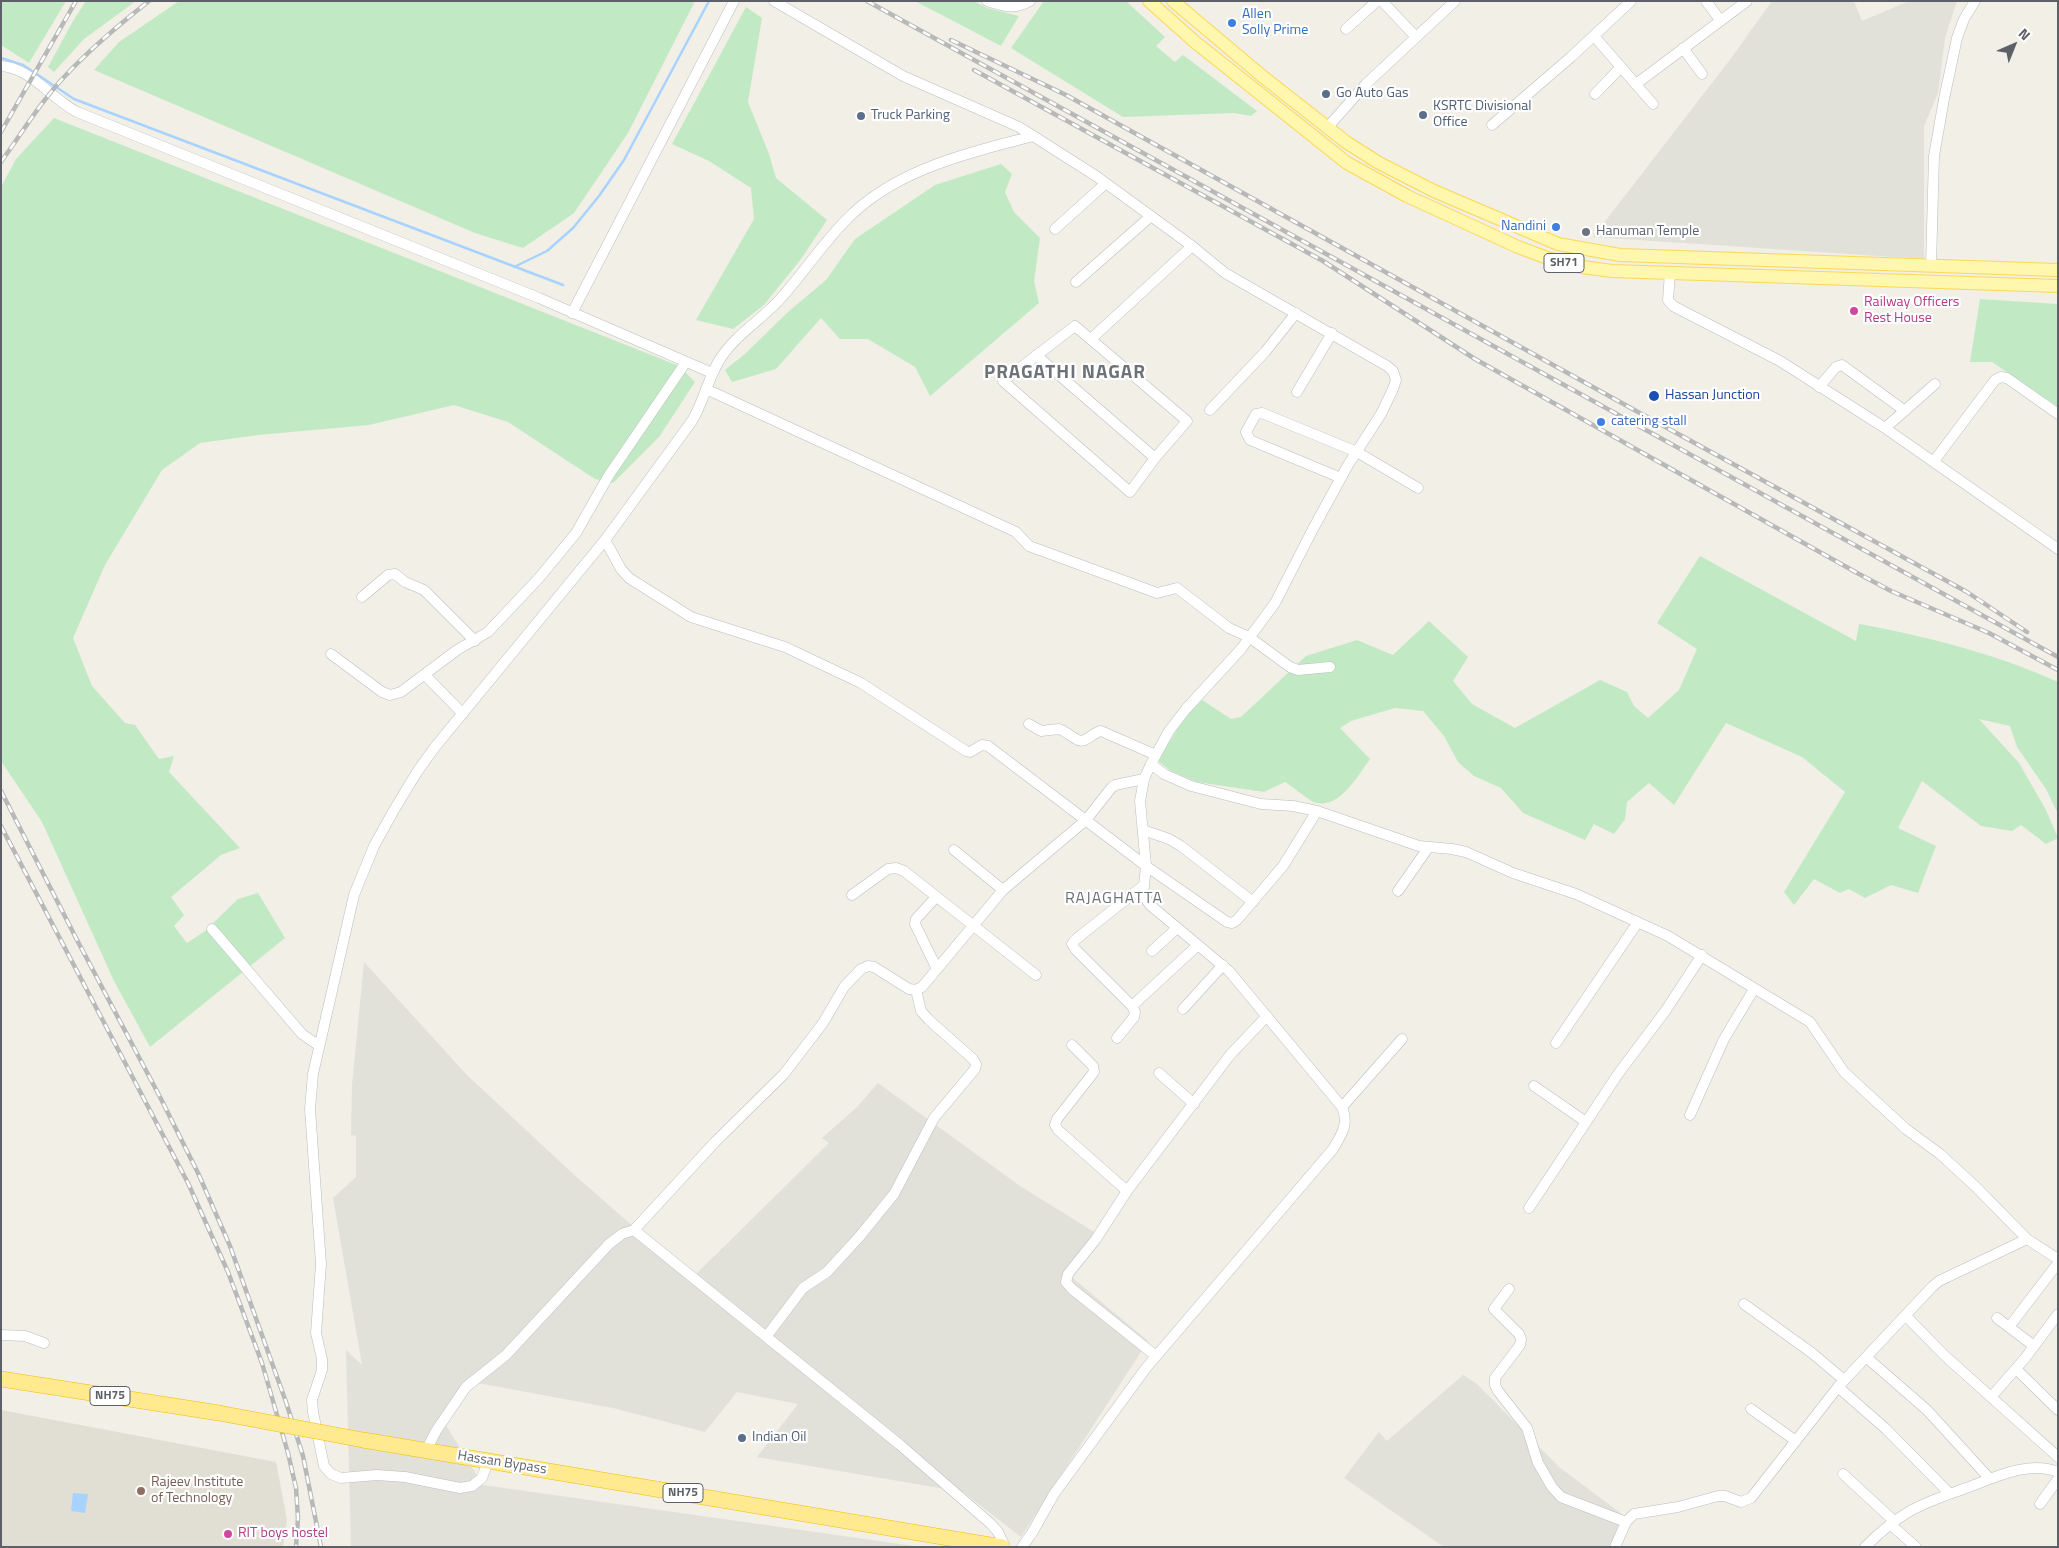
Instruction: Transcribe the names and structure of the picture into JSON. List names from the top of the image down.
{
  "streets": {
    "highway": ["NH75", "Hassan Bypass"],
    "main road": ["SH71"]
  },
  "districts": ["PRAGATHI NAGAR", "RAJAGHATTA"],
  "places": [
    "Allen Solly Prime",
    "Go Auto Gas",
    "KSRTC Divisional Office",
    "Truck Parking",
    "Nandini",
    "Hanuman Temple",
    "Railway Officers Rest House",
    "Hassan Junction",
    "catering stall",
    "Indian Oil",
    "Rajeev Institute of Technology",
    "RIT boys hostel"
  ],
  "north": "top right"
}
